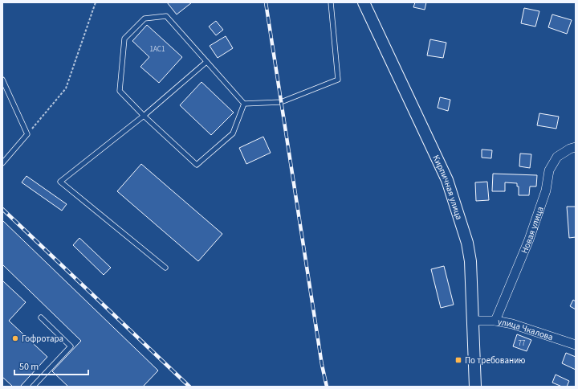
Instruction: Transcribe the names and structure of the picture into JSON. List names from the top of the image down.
{
  "streets": {
    "street": ["Кирпичная улица", "Новая улица", "улица Чкалова"]
  },
  "crossings": [
    ["Кирпичная улица", "улица Чкалова"],
    ["Новая улица", "улица Чкалова"]
  ],
  "places": {
    "other": ["Гофротара"],
    "transit": ["По требованию"]
  },
  "house_numbers": ["1АС1", "77"],
  "scale_bar": "50 m"
}
